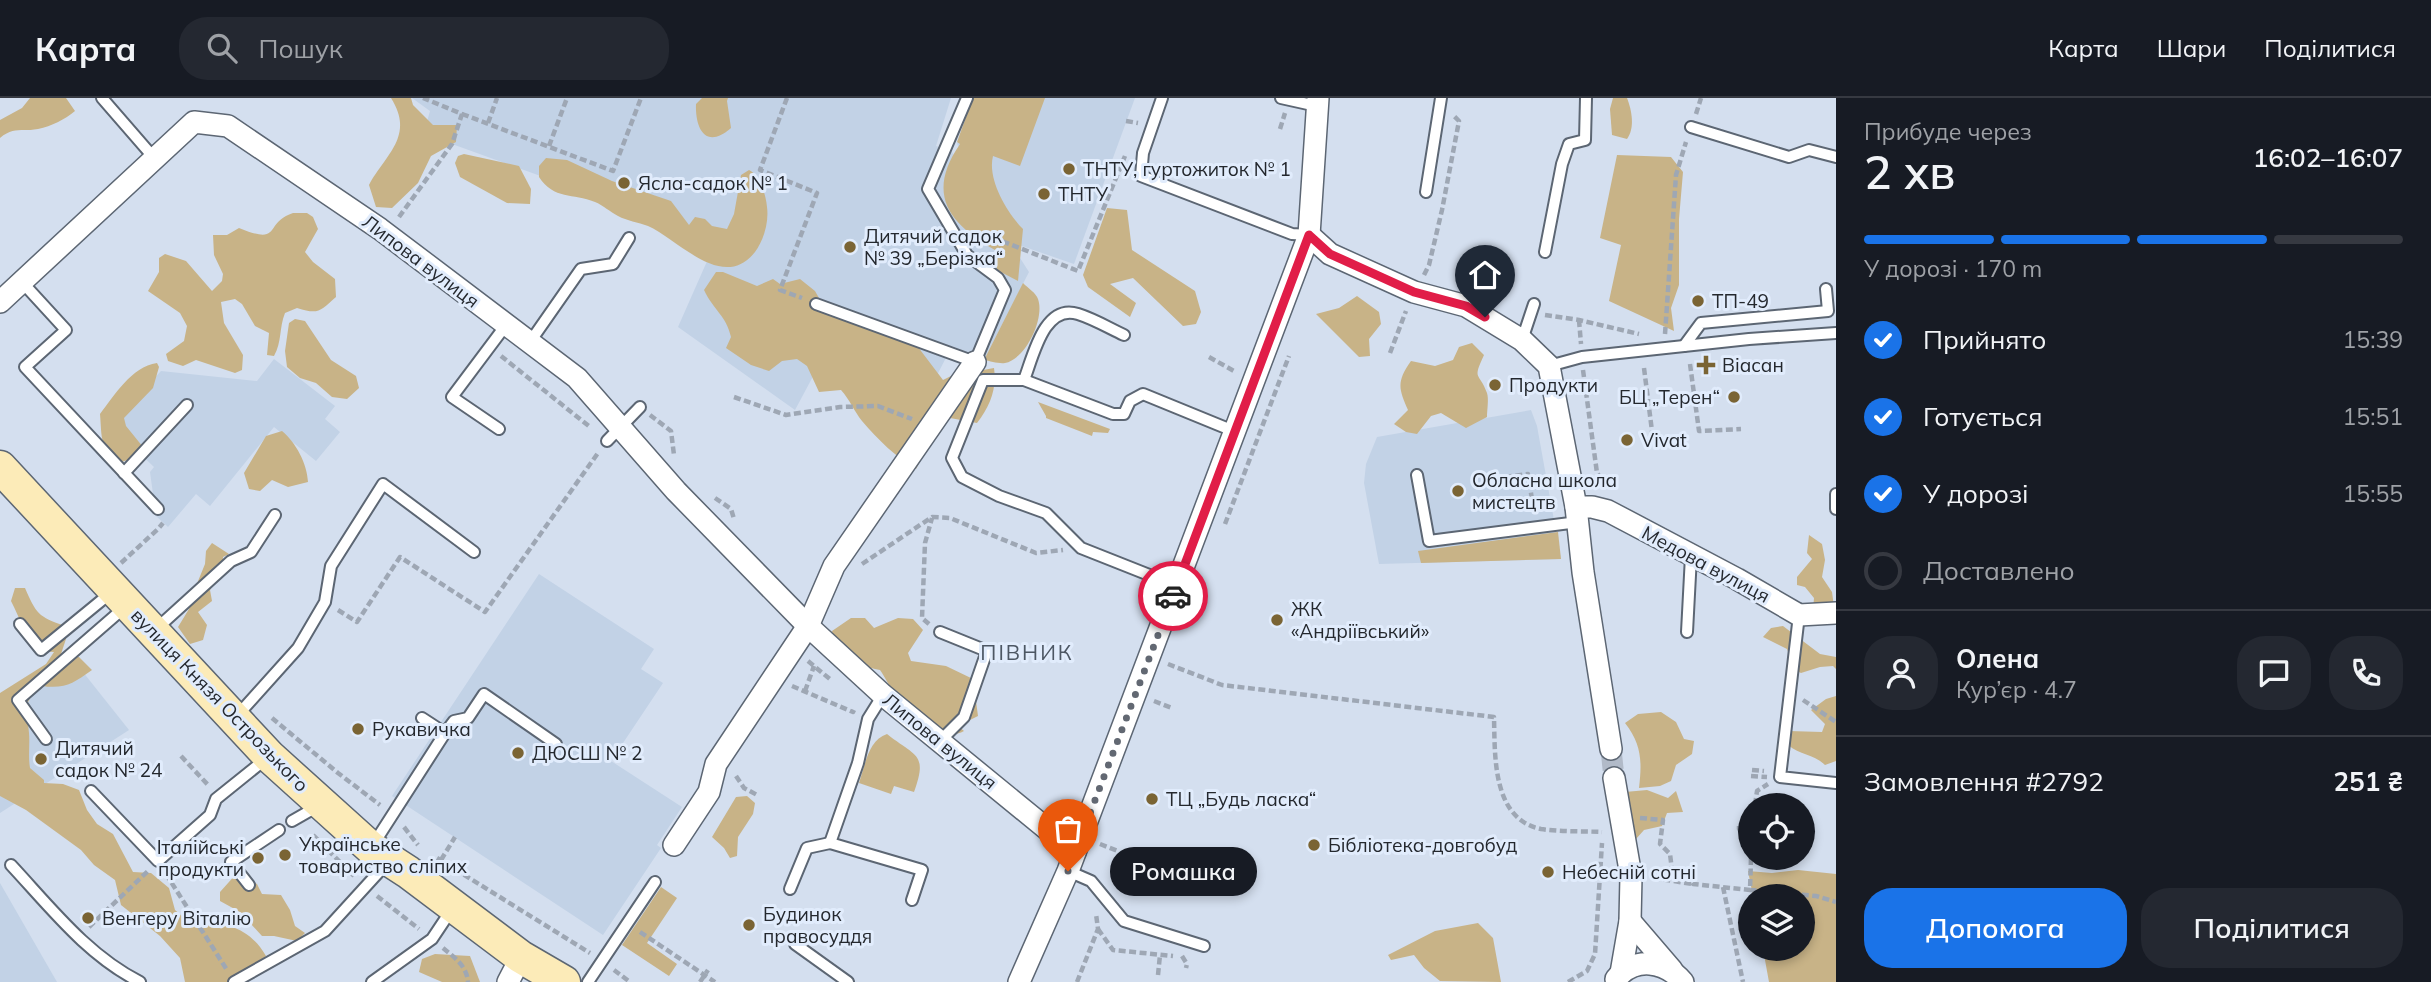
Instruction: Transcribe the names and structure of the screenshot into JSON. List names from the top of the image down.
{
  "streets": {
    "main road": ["вулиця Князя Острозького"],
    "street": ["Липова вулиця", "Медова вулиця"]
  },
  "districts": ["ПІВНИК"],
  "places": {
    "other": [
      "ТНТУ, гуртожиток № 1",
      "Ясла-садок № 1",
      "ТНТУ",
      "Дитячий садок № 39 „Берізка“",
      "ТП-49",
      "Продукти",
      "БЦ „Терен“",
      "Vivat",
      "Обласна школа мистецтв",
      "ЖК «Андріївський»",
      "Рукавичка",
      "ДЮСШ № 2",
      "Дитячий садок № 24",
      "ТЦ „Будь ласка“",
      "Бібліотека-довгобуд",
      "Українське товариство сліпих",
      "Італійські продукти",
      "Ромашка",
      "Небесній сотні",
      "Венгеру Віталію",
      "Будинок правосуддя"
    ],
    "health": ["Віасан"]
  },
  "page": {
    "header": "Карта",
    "search": "Пошук",
    "nav": ["Карта", "Шари", "Поділитися"],
    "heading": ["2 хв", "Прибуде через", "16:02–16:07"],
    "panel": [
      "Олена",
      "Кур’єр · 4.7",
      "Замовлення #2792",
      "251 ₴"
    ],
    "bar": "У дорозі · 170 m",
    "list": [
      ["Прийнято", "15:39"],
      ["Готується", "15:51"],
      ["У дорозі", "15:55"],
      "Доставлено"
    ],
    "bubble": "Ромашка",
    "buttons": ["Допомога", "Поділитися"]
  }
}
